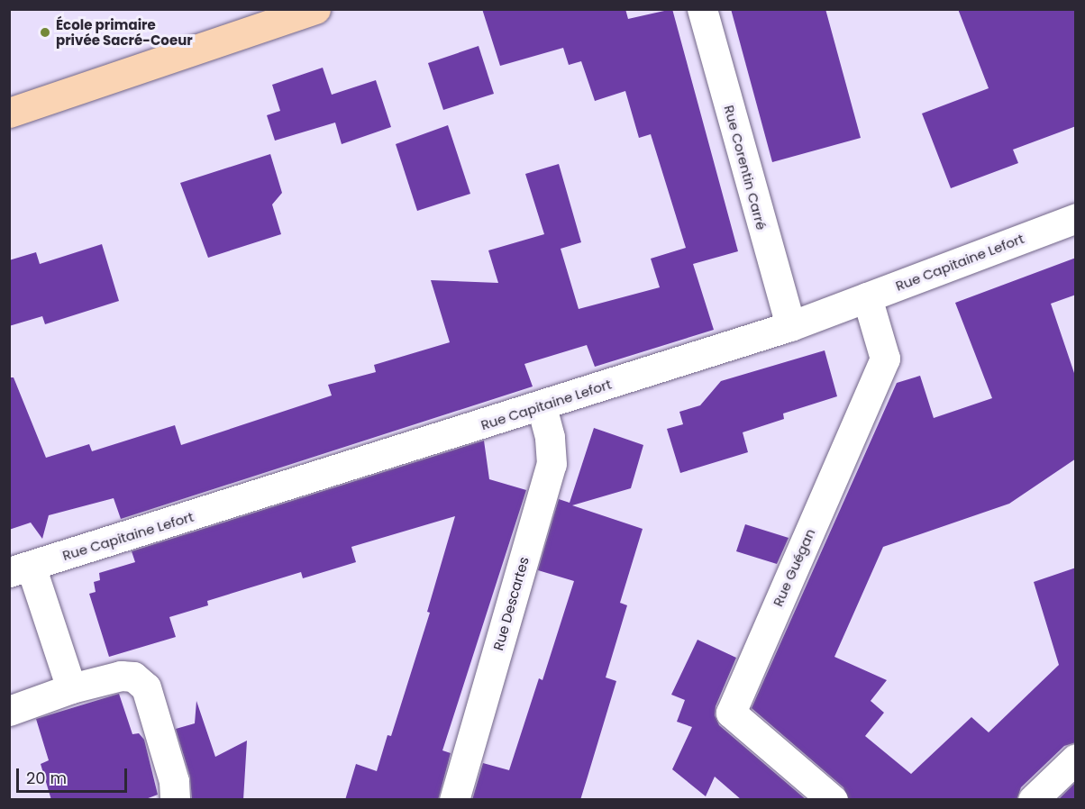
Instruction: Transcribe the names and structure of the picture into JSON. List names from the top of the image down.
{
  "streets": {
    "street": [
      "Rue Corentin Carré",
      "Rue Capitaine Lefort",
      "Rue Guégan",
      "Rue Descartes"
    ]
  },
  "crossings": [
    ["Rue Corentin Carré", "Rue Capitaine Lefort"],
    ["Rue Capitaine Lefort", "Rue Guégan"],
    ["Rue Capitaine Lefort", "Rue Descartes"]
  ],
  "places": ["École primaire privée Sacré-Coeur"],
  "scale_bar": "20 m"
}
